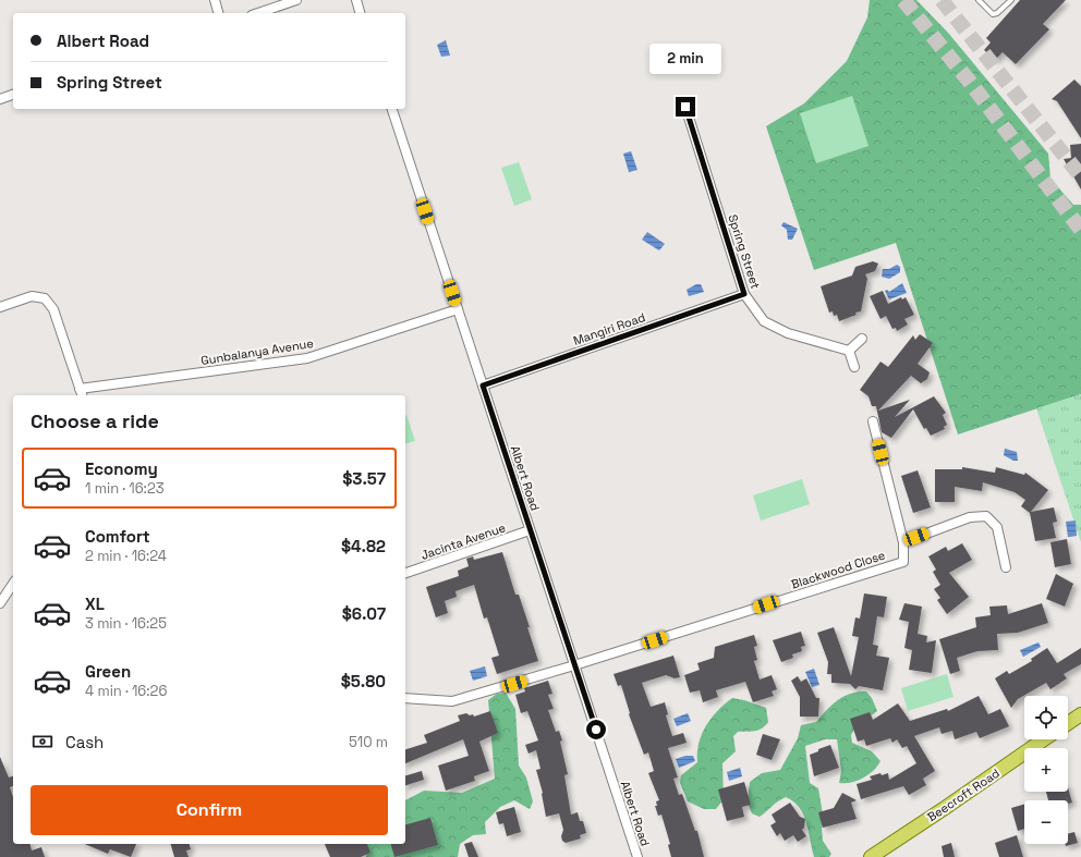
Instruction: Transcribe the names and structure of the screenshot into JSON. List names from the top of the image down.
{
  "streets": {
    "main road": ["Beecroft Road"],
    "street": [
      "Spring Street",
      "Mangiri Road",
      "Gunbalanya Avenue",
      "Albert Road",
      "Jacinta Avenue",
      "Blackwood Close"
    ]
  },
  "crossings": [
    ["Spring Street", "Mangiri Road"],
    ["Mangiri Road", "Albert Road"],
    ["Gunbalanya Avenue", "Albert Road"],
    ["Albert Road", "Jacinta Avenue"],
    ["Albert Road", "Blackwood Close"]
  ],
  "page": {
    "banner": ["Albert Road", "Spring Street"],
    "bubble": "2 min",
    "heading": "Choose a ride",
    "list": [
      {
        "name": "Economy",
        "note": "1 min · 16:23",
        "value": "$3.57"
      },
      {
        "name": "Comfort",
        "note": "2 min · 16:24",
        "value": "$4.82"
      },
      {
        "name": "XL",
        "note": "3 min · 16:25",
        "value": "$6.07"
      },
      {
        "name": "Green",
        "note": "4 min · 16:26",
        "value": "$5.80"
      }
    ],
    "map_buttons": ["+", "−"],
    "pay": ["Cash", "510 m"],
    "buttons": "Confirm"
  }
}
